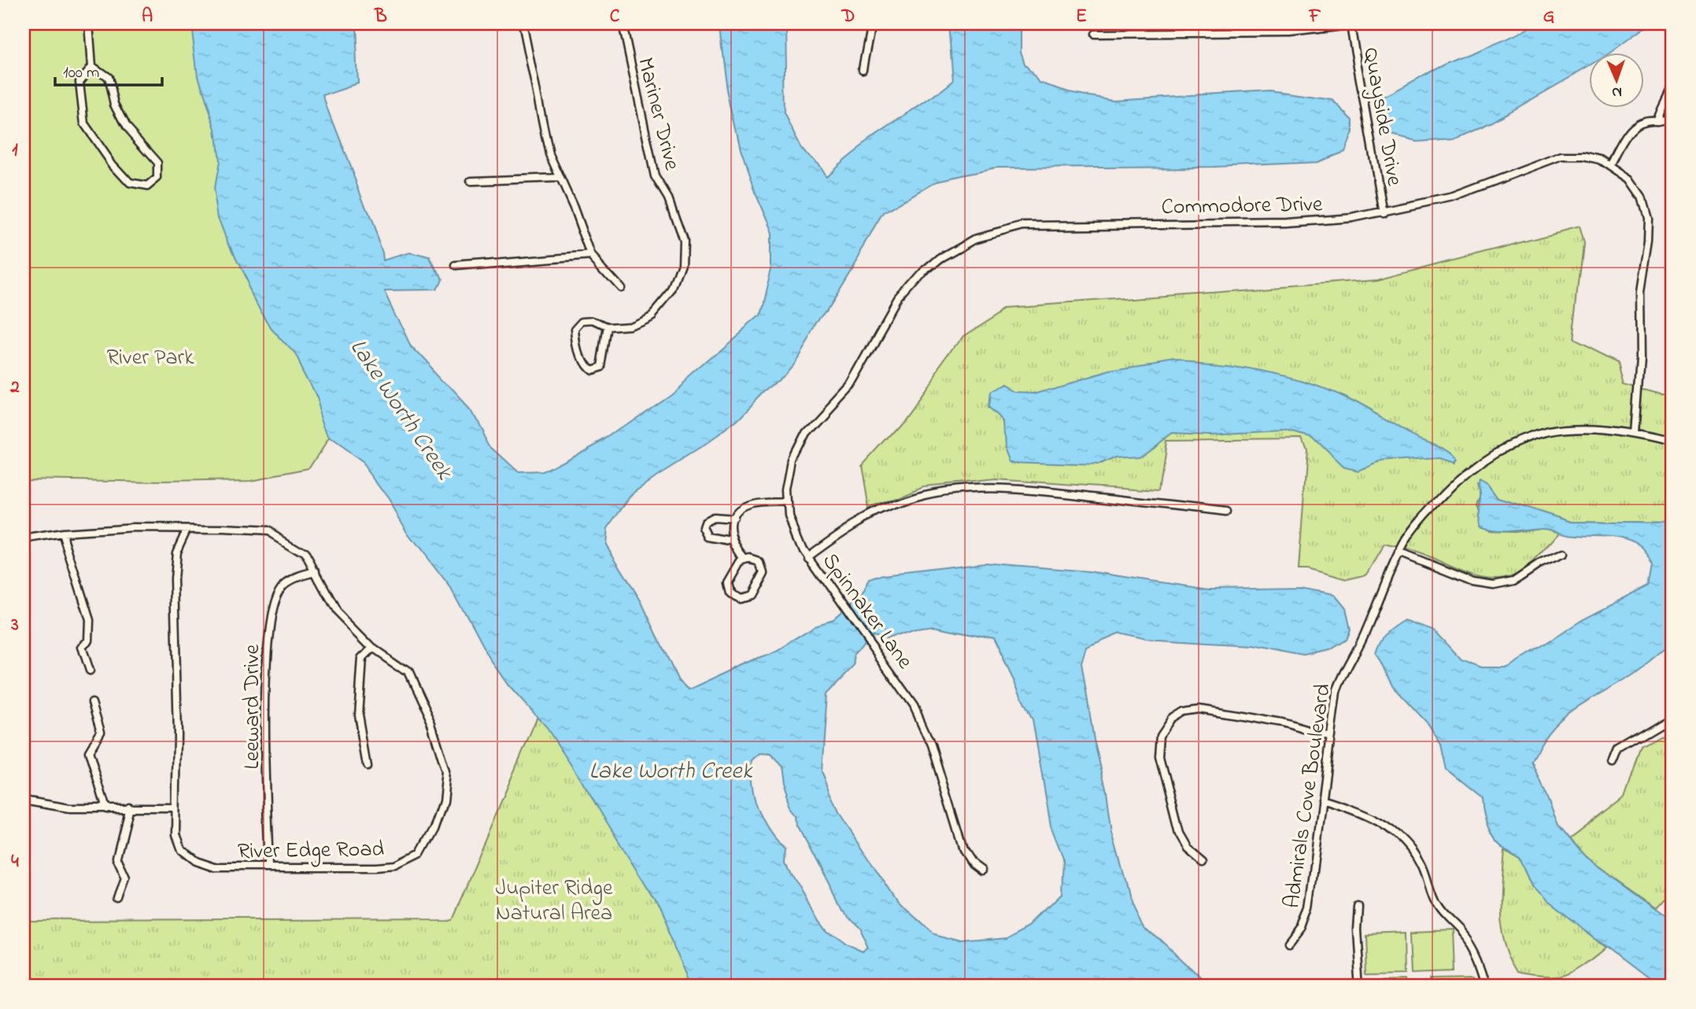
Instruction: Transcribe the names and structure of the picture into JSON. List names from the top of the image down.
{
  "streets": {
    "street": [
      "Mariner Drive",
      "Quayside Drive",
      "Commodore Drive",
      "Spinnaker Lane",
      "Leeward Drive",
      "Admirals Cove Boulevard",
      "River Edge Road"
    ]
  },
  "crossings": [
    ["Quayside Drive", "Commodore Drive"],
    ["Commodore Drive", "Spinnaker Lane"],
    ["Commodore Drive", "Admirals Cove Boulevard"],
    ["Leeward Drive", "River Edge Road"]
  ],
  "water": ["Lake Worth Creek"],
  "parks": ["River Park", "Jupiter Ridge Natural Area"],
  "scale_bar": "100 m",
  "north": "bottom",
  "grid": {
    "columns": [
      "A",
      "B",
      "C",
      "D",
      "E",
      "F",
      "G"
    ],
    "rows": [
      "1",
      "2",
      "3",
      "4"
    ]
  }
}
